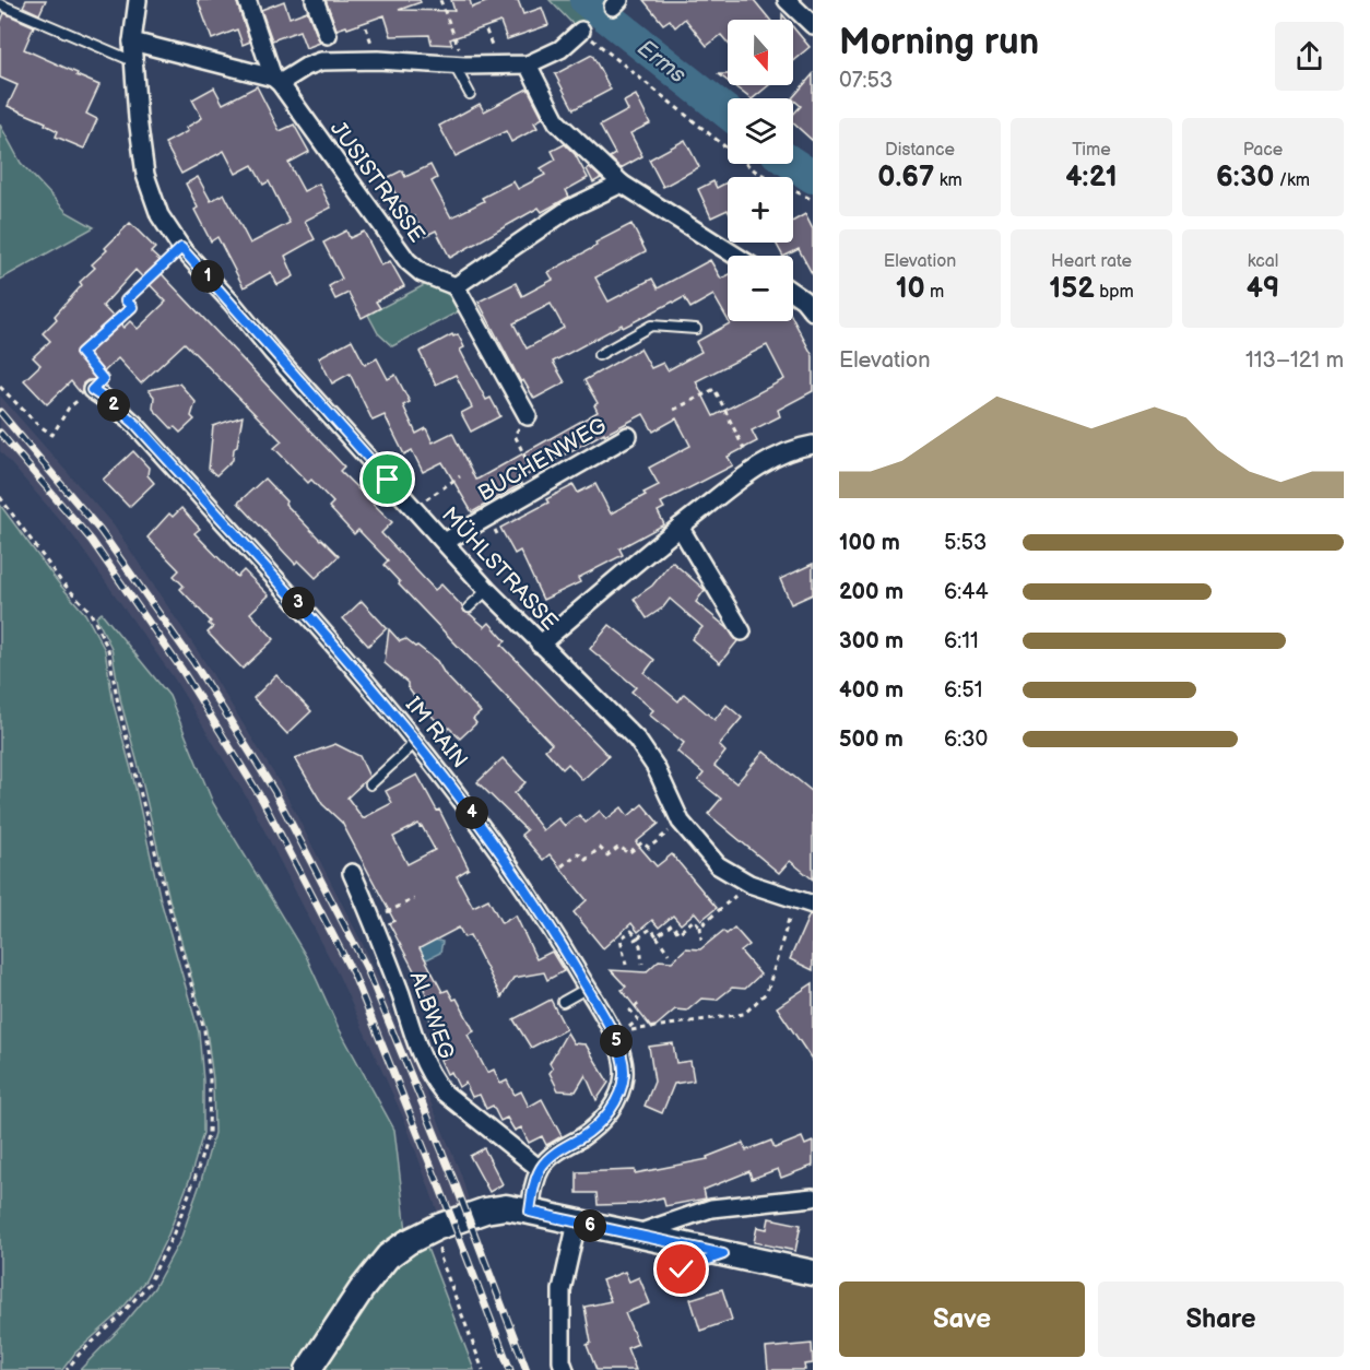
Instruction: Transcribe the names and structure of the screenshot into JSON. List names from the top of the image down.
{
  "streets": {
    "street": [
      "JUSISTRASSE",
      "BUCHENWEG",
      "MÜHLSTRASSE",
      "IM RAIN",
      "ALBWEG"
    ]
  },
  "crossings": [
    ["BUCHENWEG", "MÜHLSTRASSE"],
    ["IM RAIN", "ALBWEG"]
  ],
  "water": ["Erms"],
  "north": "bottom",
  "page": {
    "heading": ["Morning run", "07:53"],
    "map_buttons": ["+", "−"],
    "stats": [
      ["Distance", "0.67 km"],
      ["Time", "4:21"],
      ["Pace", "6:30 /km"],
      ["Elevation", "10 m"],
      ["Heart rate", "152 bpm"],
      ["kcal", "49"]
    ],
    "pins": [
      "1",
      "2",
      "3",
      "4",
      "5",
      "6"
    ],
    "chart": ["Elevation", "113–121 m"],
    "list": [
      {
        "name": "100 m",
        "note": "5:53"
      },
      {
        "name": "200 m",
        "note": "6:44"
      },
      {
        "name": "300 m",
        "note": "6:11"
      },
      {
        "name": "400 m",
        "note": "6:51"
      },
      {
        "name": "500 m",
        "note": "6:30"
      }
    ],
    "buttons": ["Save", "Share"]
  }
}
